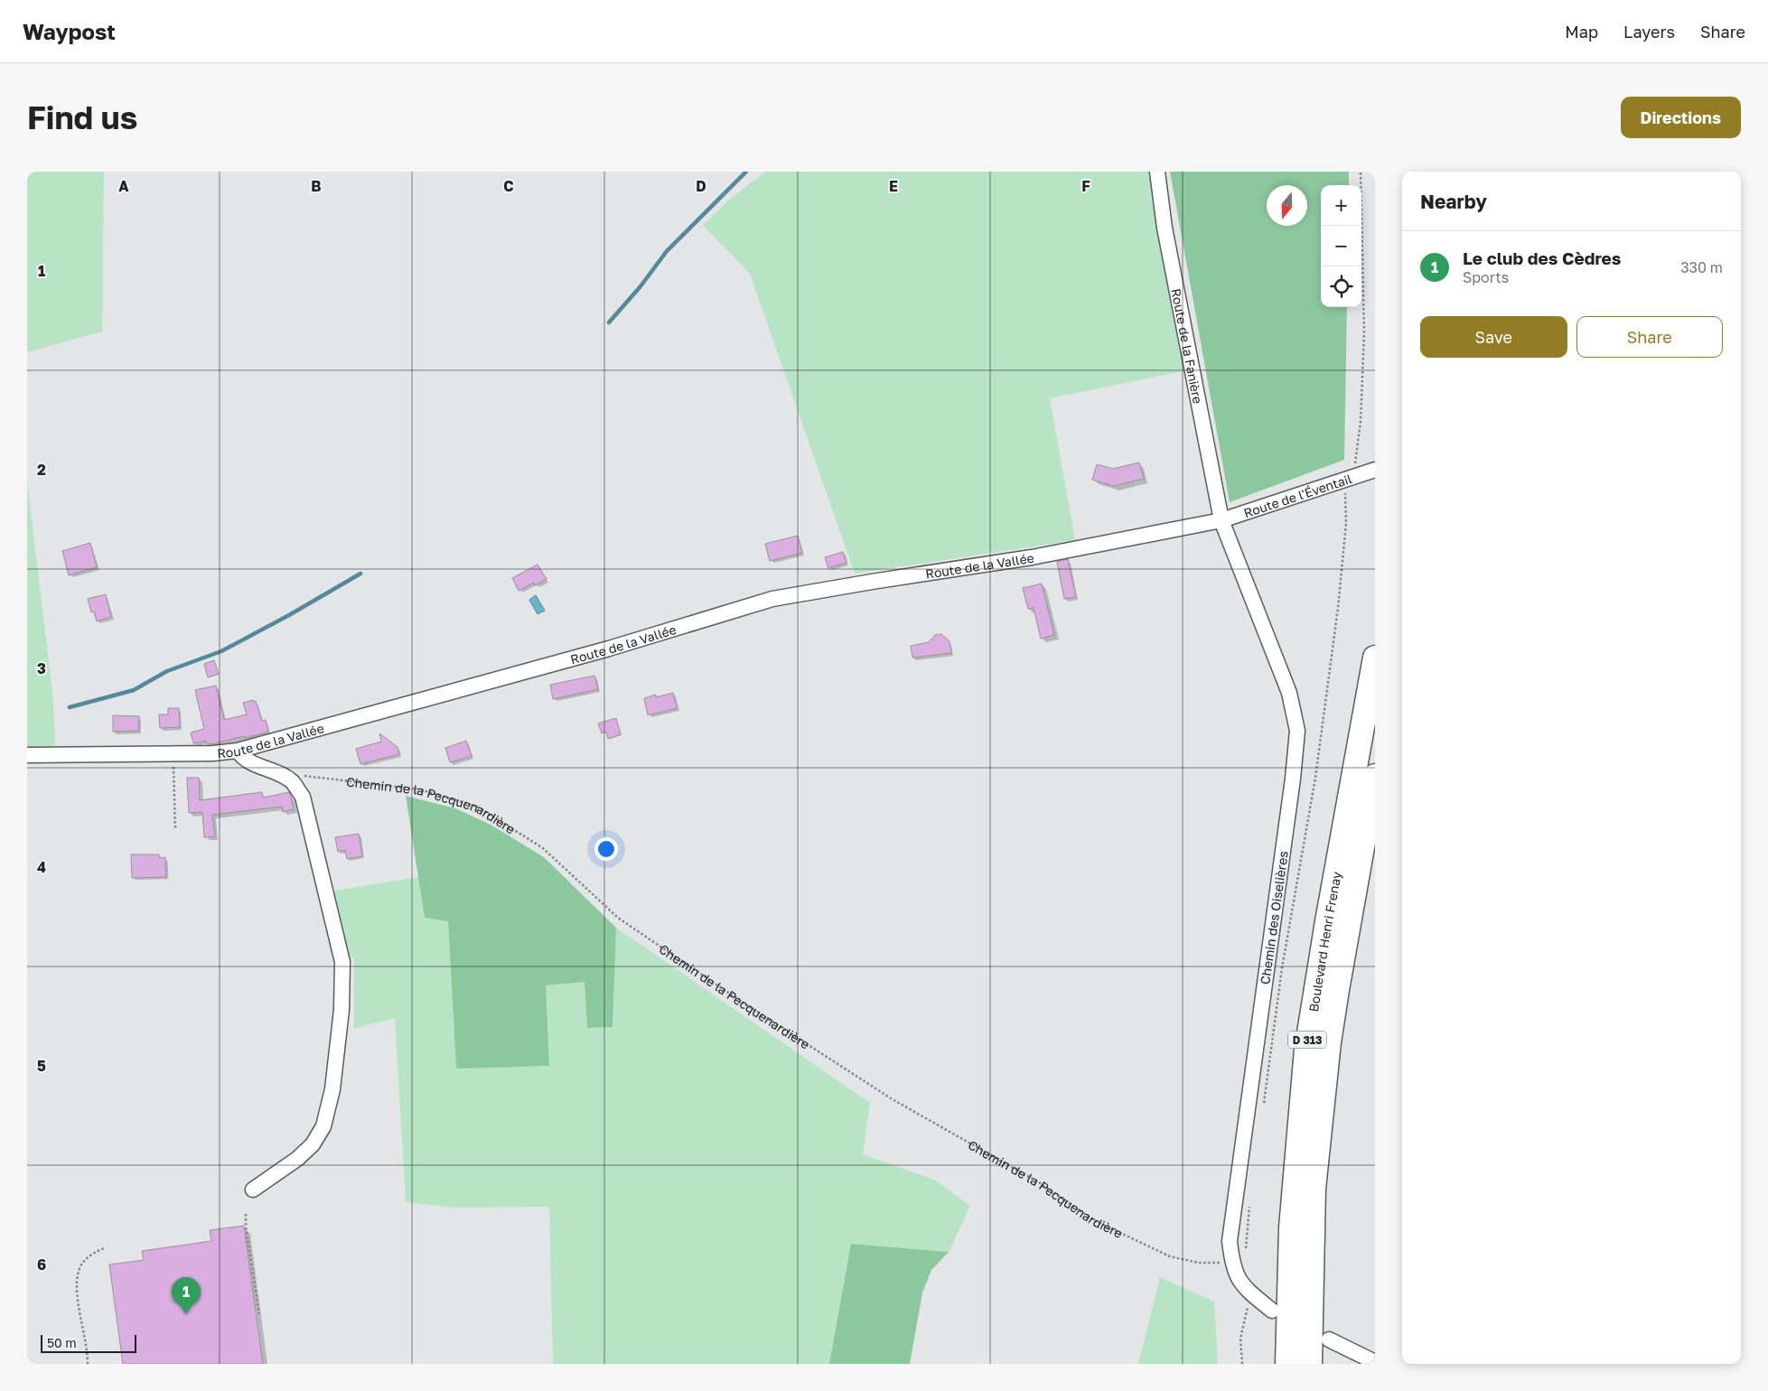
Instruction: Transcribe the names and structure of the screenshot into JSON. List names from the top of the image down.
{
  "streets": {
    "highway": ["Boulevard Henri Frenay", "D 313"],
    "street": [
      "Route de la Fanière",
      "Route de l'Éventail",
      "Route de la Vallée",
      "Chemin des Oiselières"
    ],
    "path": ["Chemin de la Pecquenardière"]
  },
  "crossings": [
    ["Route de la Fanière", "Route de l'Éventail"],
    ["Route de la Fanière", "Route de la Vallée"],
    ["Route de la Fanière", "Chemin des Oiselières"],
    ["Route de l'Éventail", "Route de la Vallée"],
    ["Route de l'Éventail", "Chemin des Oiselières"],
    ["Route de la Vallée", "Chemin des Oiselières"],
    ["Chemin de la Pecquenardière", "Chemin des Oiselières"]
  ],
  "scale_bar": "50 m",
  "north": "bottom",
  "page": {
    "header": "Waypost",
    "nav": ["Map", "Layers", "Share"],
    "buttons": [
      "Directions",
      ["Save", "Share"]
    ],
    "title": "Find us",
    "heading": "Nearby",
    "map_buttons": ["+", "−"],
    "list": [
      {
        "mark": "1",
        "name": "Le club des Cèdres",
        "note": "Sports",
        "value": "330 m"
      }
    ],
    "pins": "1",
    "scale": "50 m"
  },
  "grid": {
    "columns": [
      "A",
      "B",
      "C",
      "D",
      "E",
      "F"
    ],
    "rows": [
      "1",
      "2",
      "3",
      "4",
      "5",
      "6"
    ]
  }
}
